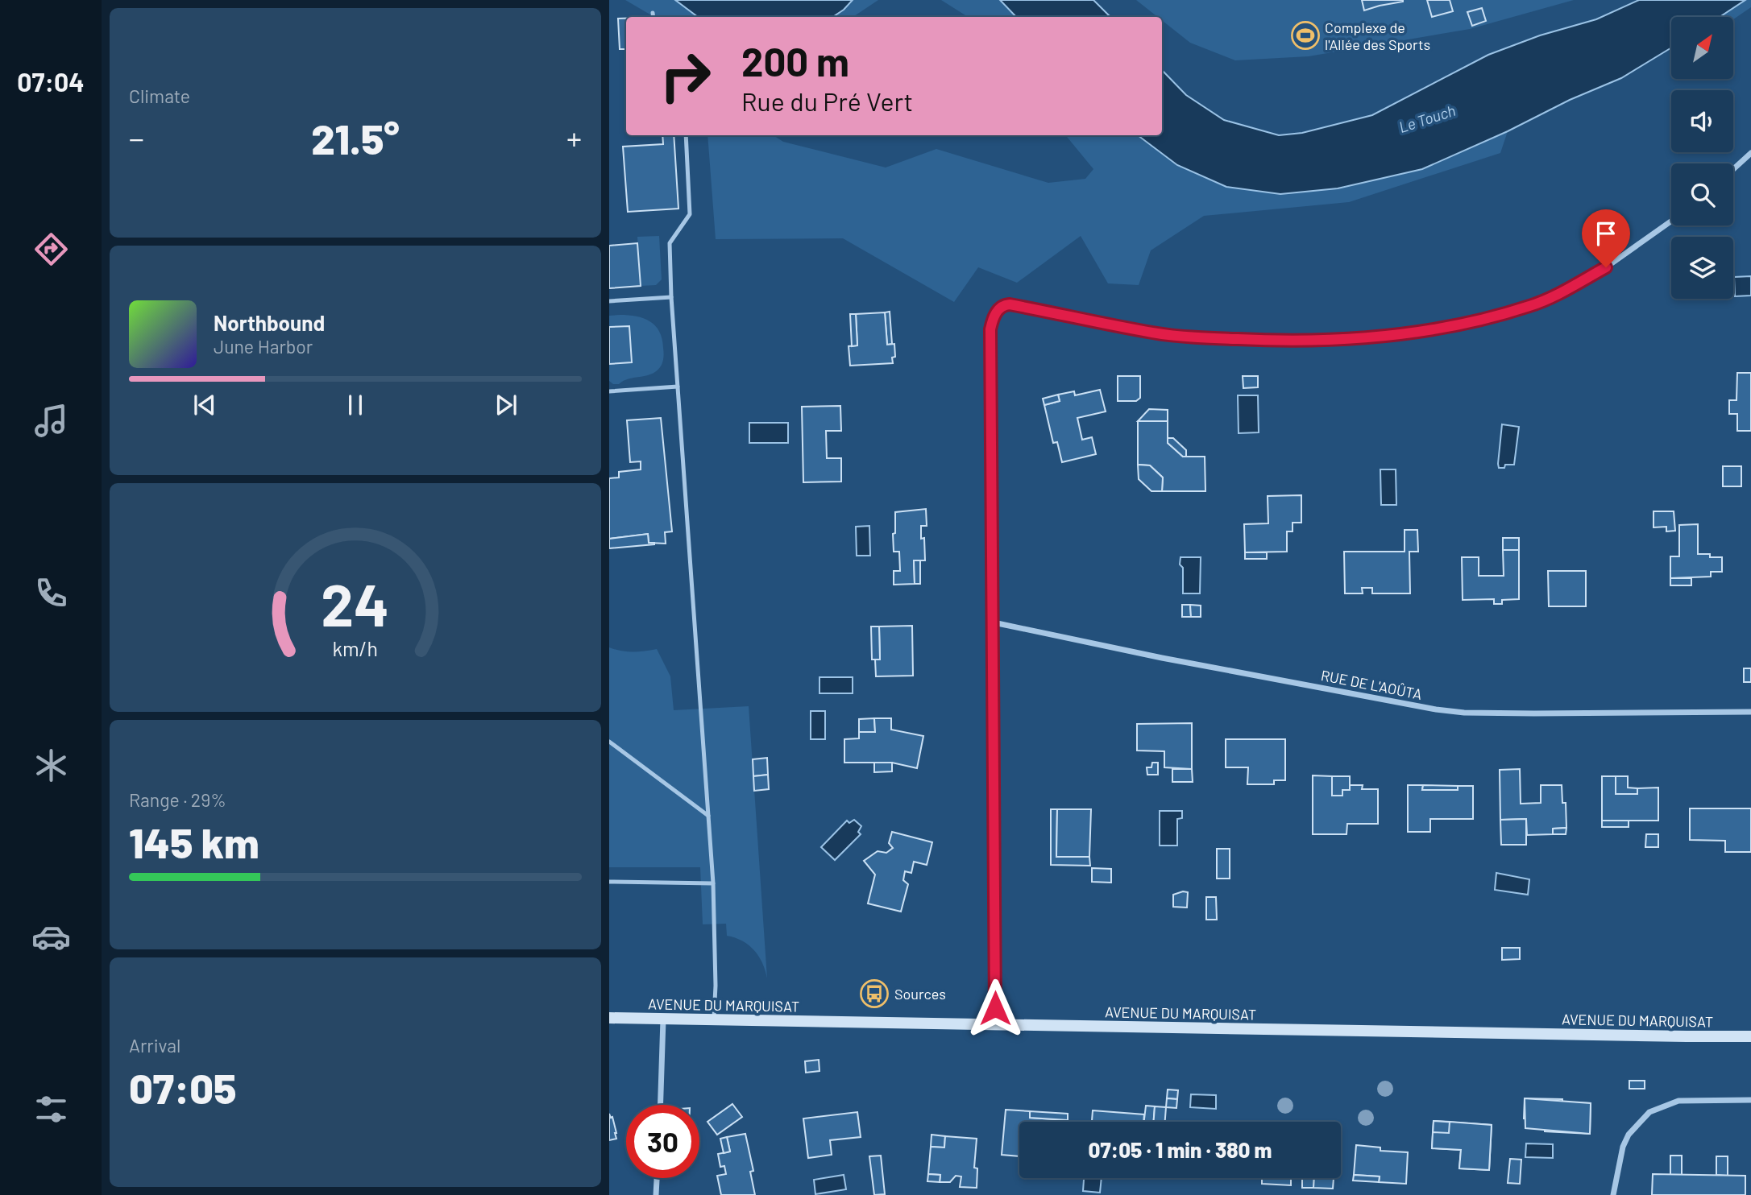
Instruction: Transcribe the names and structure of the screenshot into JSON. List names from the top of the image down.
{
  "streets": {
    "main road": ["AVENUE DU MARQUISAT"],
    "street": ["RUE DE L'AOÛTA"]
  },
  "water": ["Le Touch"],
  "places": {
    "sports": ["Complexe de l'Allée des Sports"],
    "bus stop": ["Sources"]
  },
  "north": "top right",
  "page": {
    "tabs": "07:04",
    "tile": [
      "Climate",
      ["Range · 29%", "145 km"],
      ["Arrival", "07:05"]
    ],
    "turn": ["200 m", "Rue du Pré Vert"],
    "heat": ["−", "21.5°", "+"],
    "song": ["Northbound", "June Harbor"],
    "limit": "30",
    "trip": "07:05 · 1 min · 380 m",
    "gauge": ["24", "km/h"]
  }
}
